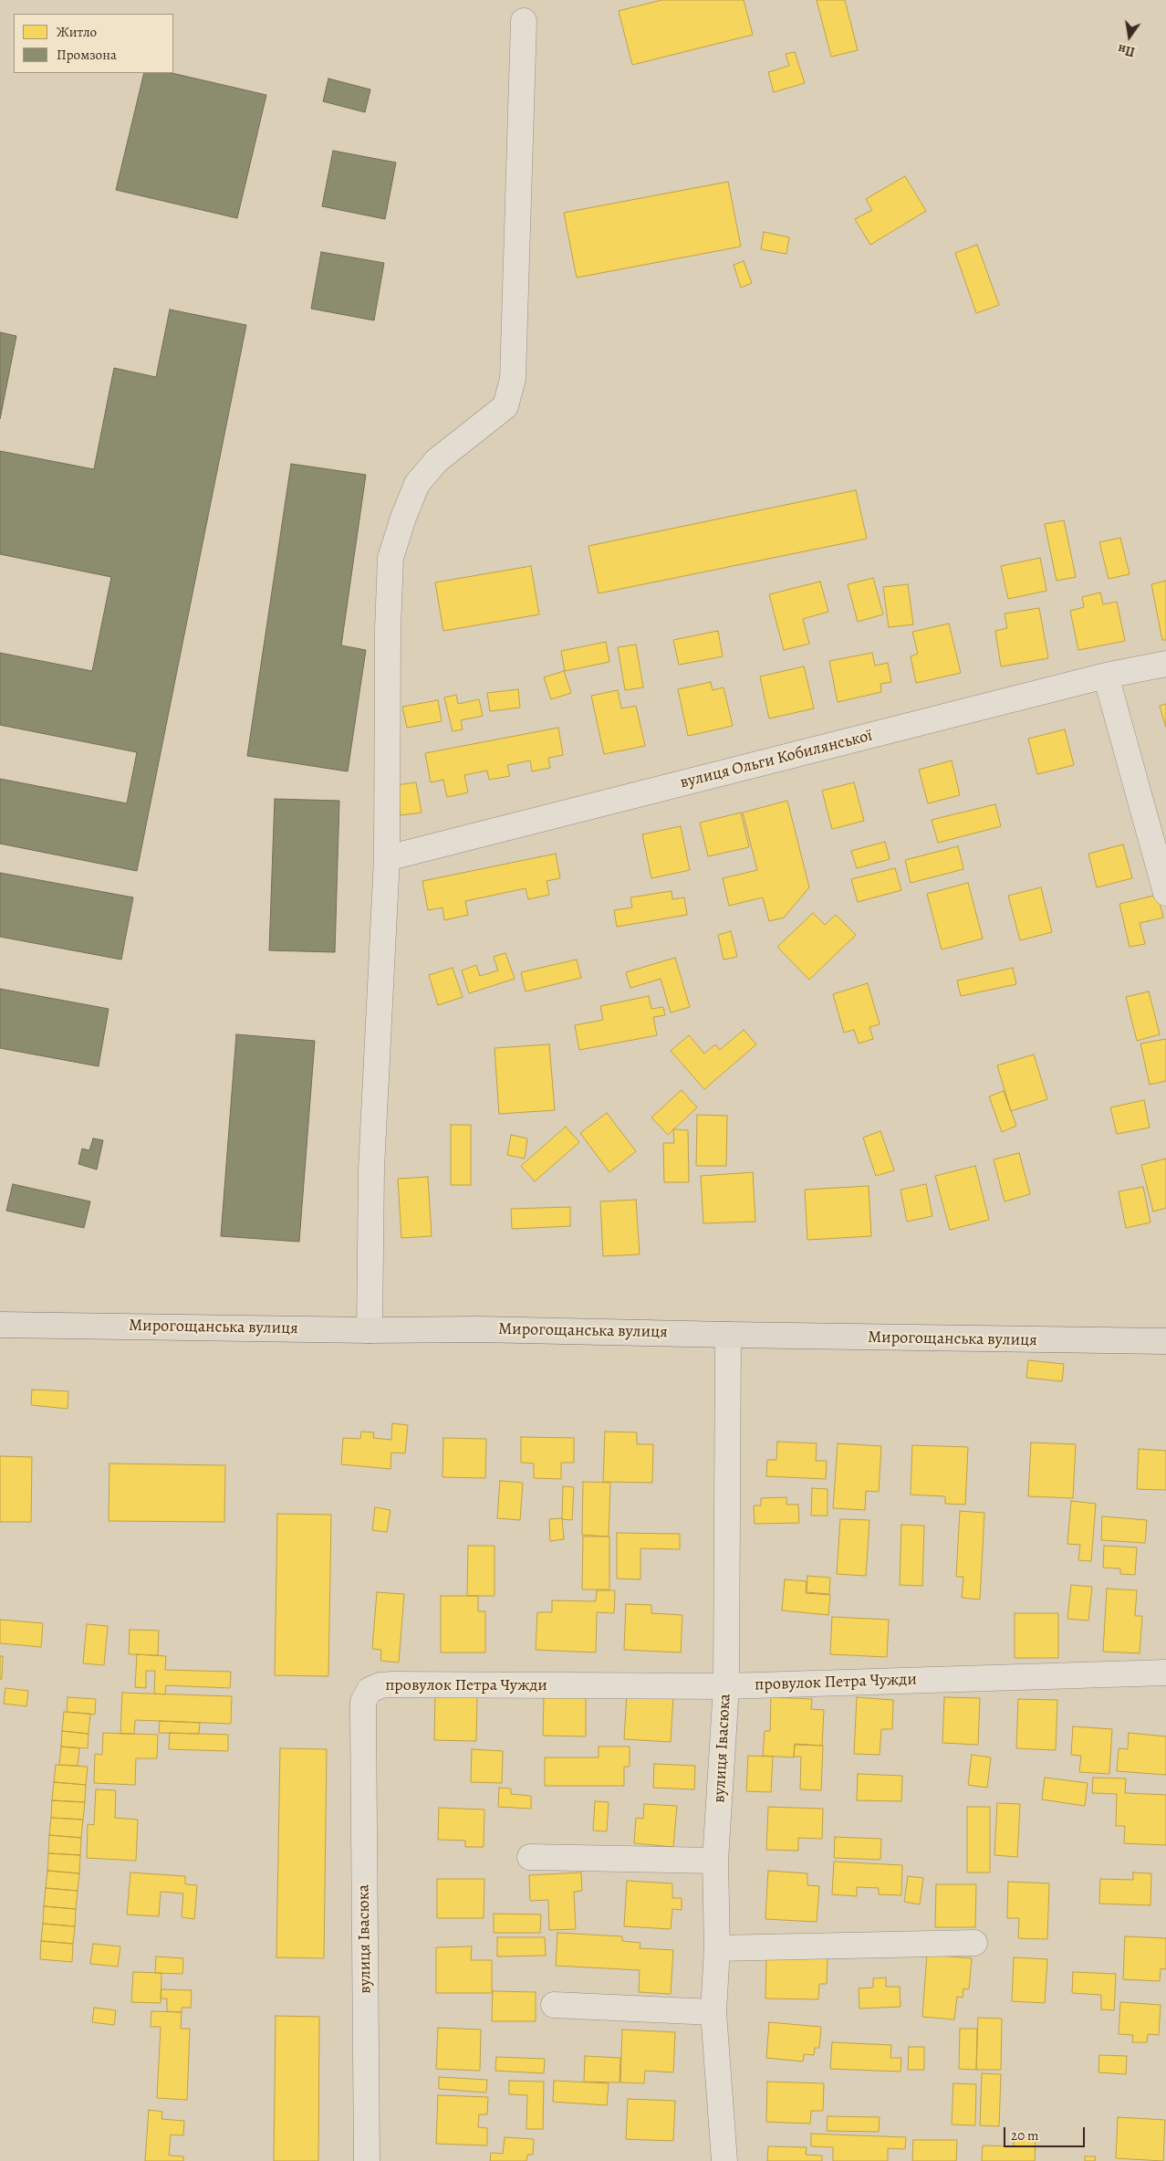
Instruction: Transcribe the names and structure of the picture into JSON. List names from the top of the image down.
{
  "streets": {
    "main road": ["Мирогощанська вулиця"],
    "street": ["вулиця Ольги Кобилянської", "провулок Петра Чужди", "вулиця Івасюка"]
  },
  "crossings": [
    ["Мирогощанська вулиця", "вулиця Івасюка"],
    ["провулок Петра Чужди", "вулиця Івасюка"]
  ],
  "legend": ["Житло", "Промзона"],
  "scale_bar": "20 m",
  "north": "bottom"
}
